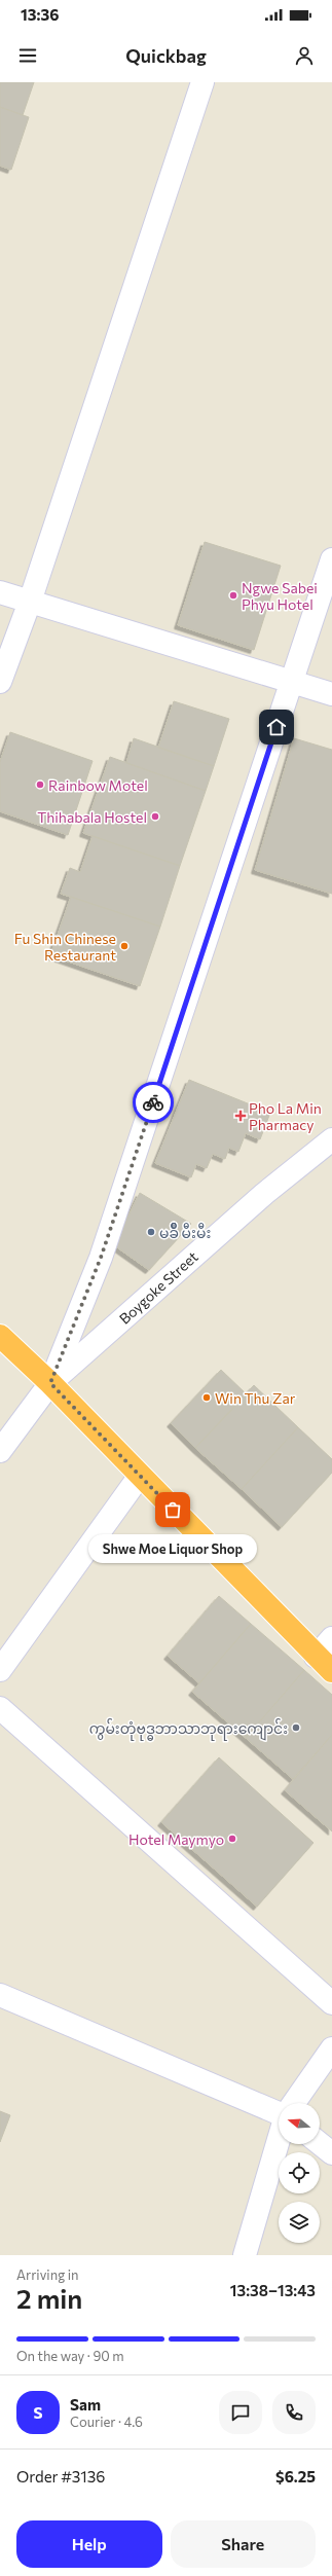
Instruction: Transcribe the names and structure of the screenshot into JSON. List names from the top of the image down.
{
  "streets": {
    "street": ["Boygoke Street"]
  },
  "places": {
    "other": [
      "Ngwe Sabei Phyu Hotel",
      "Rainbow Motel",
      "Thihabala Hostel",
      "Fu Shin Chinese Restaurant",
      "မခ်ဳိ မီးမီး",
      "Win Thu Zar",
      "Shwe Moe Liquor Shop",
      "ကွမ်းတုံဗုဒ္ဓဘာသာဘုရားကျောင်း",
      "Hotel Maymyo"
    ],
    "health": ["Pho La Min Pharmacy"]
  },
  "north": "left",
  "page": {
    "status": "13:36",
    "header": "Quickbag",
    "bubble": "Shwe Moe Liquor Shop",
    "heading": ["2 min", "Arriving in", "13:38–13:43"],
    "panel": [
      "Sam",
      "Courier · 4.6",
      "Order #3136",
      "$6.25"
    ],
    "bar": "On the way · 90 m",
    "round": "S",
    "buttons": ["Help", "Share"]
  }
}
